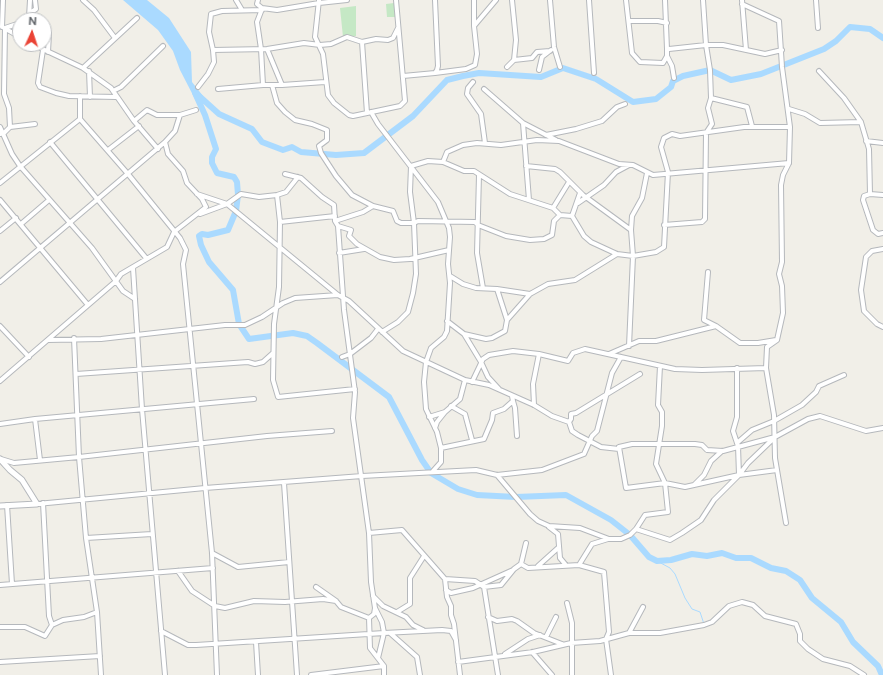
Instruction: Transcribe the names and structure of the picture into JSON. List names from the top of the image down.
{
  "north": "top"
}
